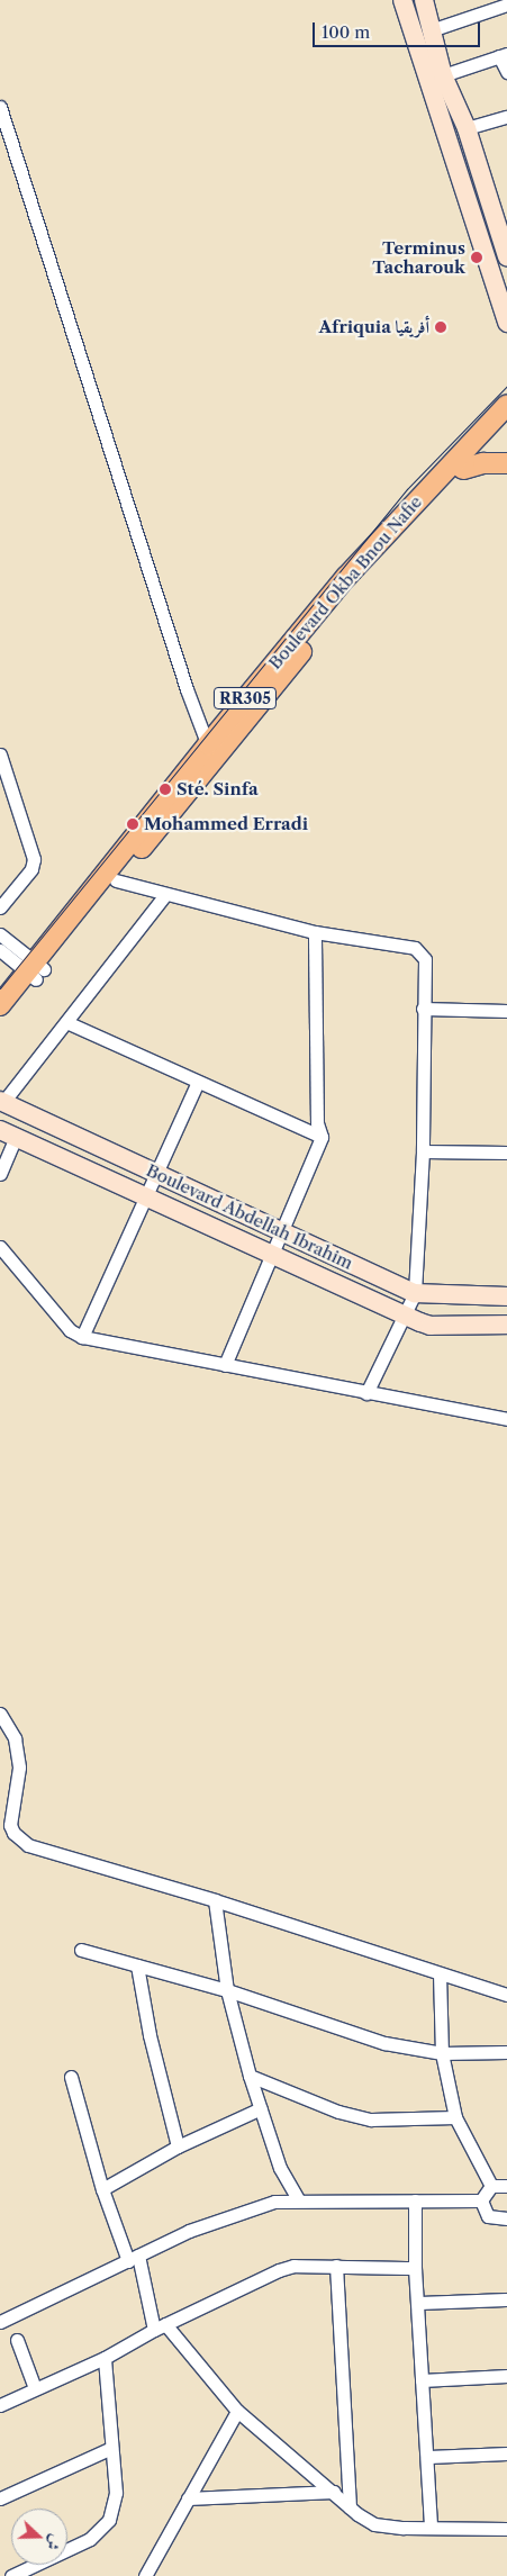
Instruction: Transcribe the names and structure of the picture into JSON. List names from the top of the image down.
{
  "streets": {
    "main road": ["Boulevard Okba Bnou Nafie", "RR305"],
    "street": ["Boulevard Abdellah Ibrahim"]
  },
  "places": [
    "Terminus Tacharouk",
    "Afriquia أفريقيا",
    "Sté. Sinfa",
    "Mohammed Erradi"
  ],
  "scale_bar": "100 m",
  "north": "right"
}
